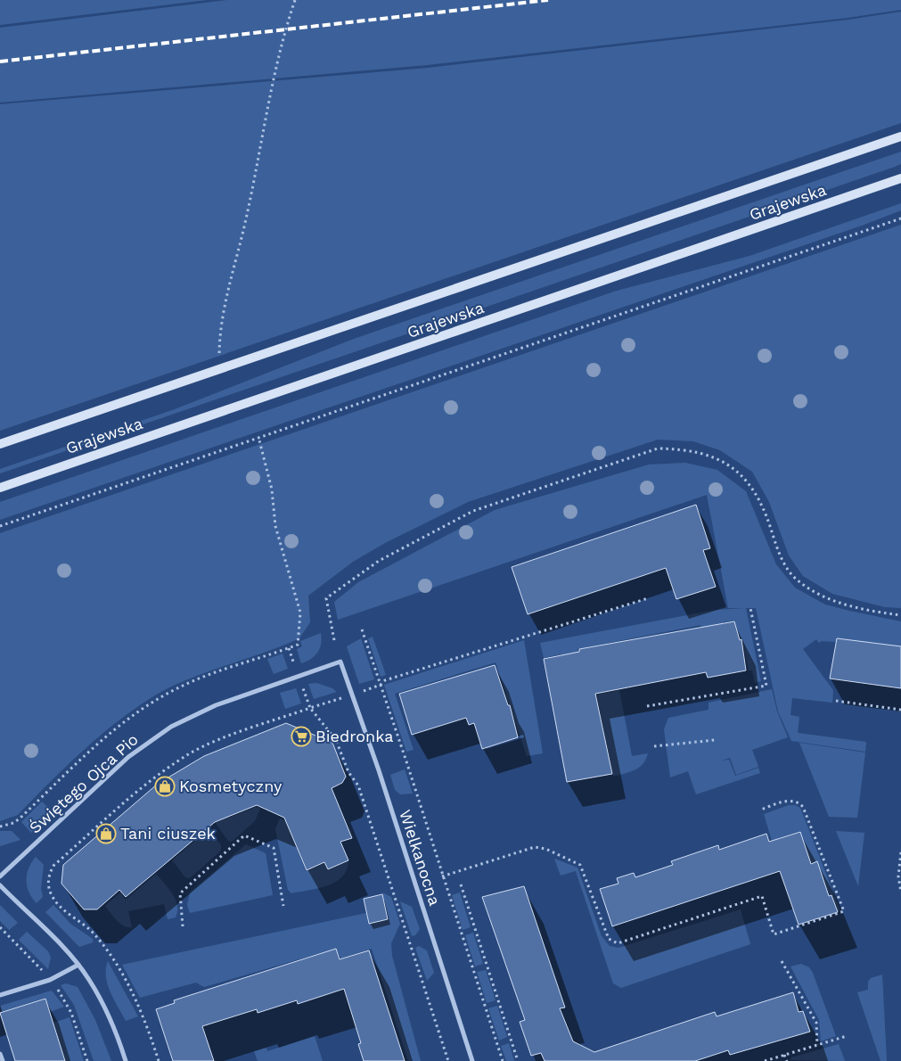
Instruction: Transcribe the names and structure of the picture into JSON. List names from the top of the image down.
{
  "streets": {
    "main road": ["Grajewska"],
    "street": ["Świętego Ojca Pio", "Wielkanocna"]
  },
  "crossings": [
    ["Świętego Ojca Pio", "Wielkanocna"]
  ],
  "places": {
    "supermarket": ["Biedronka"],
    "shop": ["Kosmetyczny", "Tani ciuszek"]
  }
}
